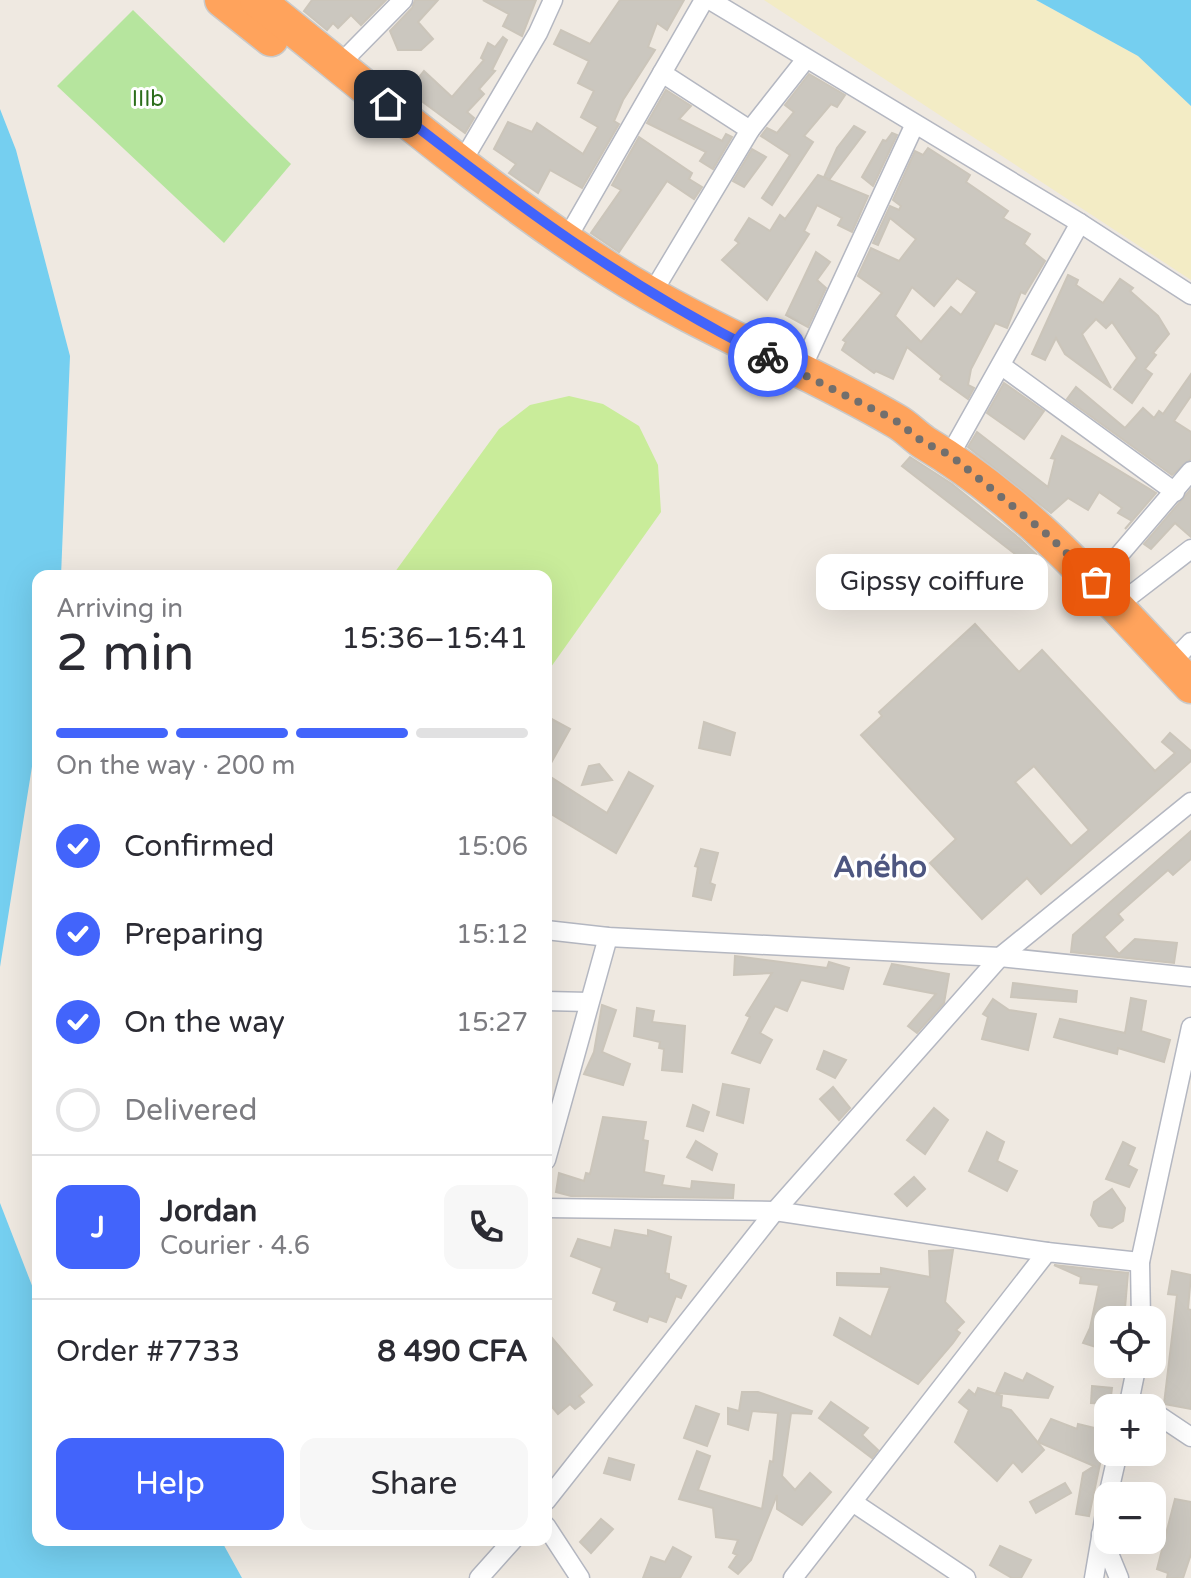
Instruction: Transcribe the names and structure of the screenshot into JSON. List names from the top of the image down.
{
  "districts": ["Aného"],
  "parks": ["IIIb"],
  "places": ["Gipssy coiffure"],
  "page": {
    "bubble": "Gipssy coiffure",
    "heading": ["2 min", "Arriving in", "15:36–15:41"],
    "panel": [
      "Jordan",
      "Courier · 4.6",
      "Order #7733",
      "8 490 CFA"
    ],
    "bar": "On the way · 200 m",
    "list": [
      ["Confirmed", "15:06"],
      ["Preparing", "15:12"],
      ["On the way", "15:27"],
      "Delivered"
    ],
    "round": "J",
    "map_buttons": ["+", "−"],
    "buttons": ["Help", "Share"]
  }
}
